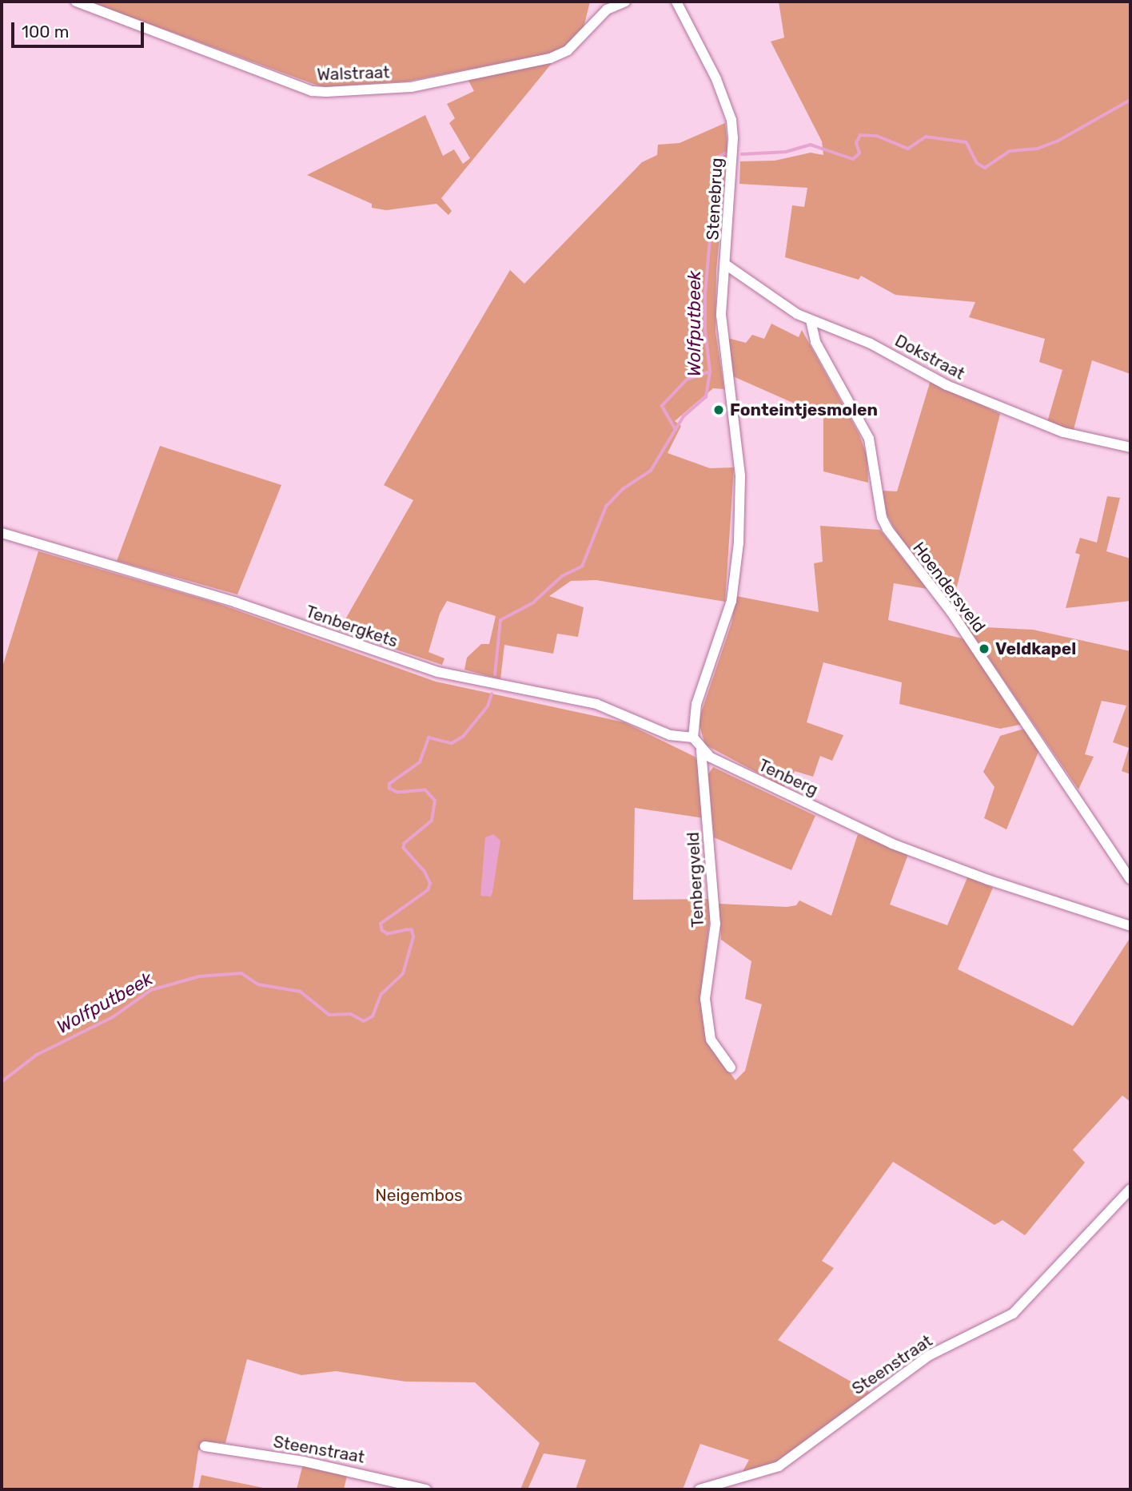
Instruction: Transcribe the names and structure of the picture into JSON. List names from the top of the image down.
{
  "streets": {
    "street": [
      "Walstraat",
      "Stenebrug",
      "Dokstraat",
      "Hoendersveld",
      "Tenbergkets",
      "Tenberg",
      "Tenbergveld",
      "Steenstraat"
    ]
  },
  "crossings": [
    ["Stenebrug", "Dokstraat"],
    ["Stenebrug", "Tenbergkets"],
    ["Dokstraat", "Hoendersveld"],
    ["Tenberg", "Tenbergveld"]
  ],
  "water": ["Wolfputbeek"],
  "parks": ["Neigembos"],
  "places": ["Fonteintjesmolen", "Veldkapel"],
  "scale_bar": "100 m"
}
